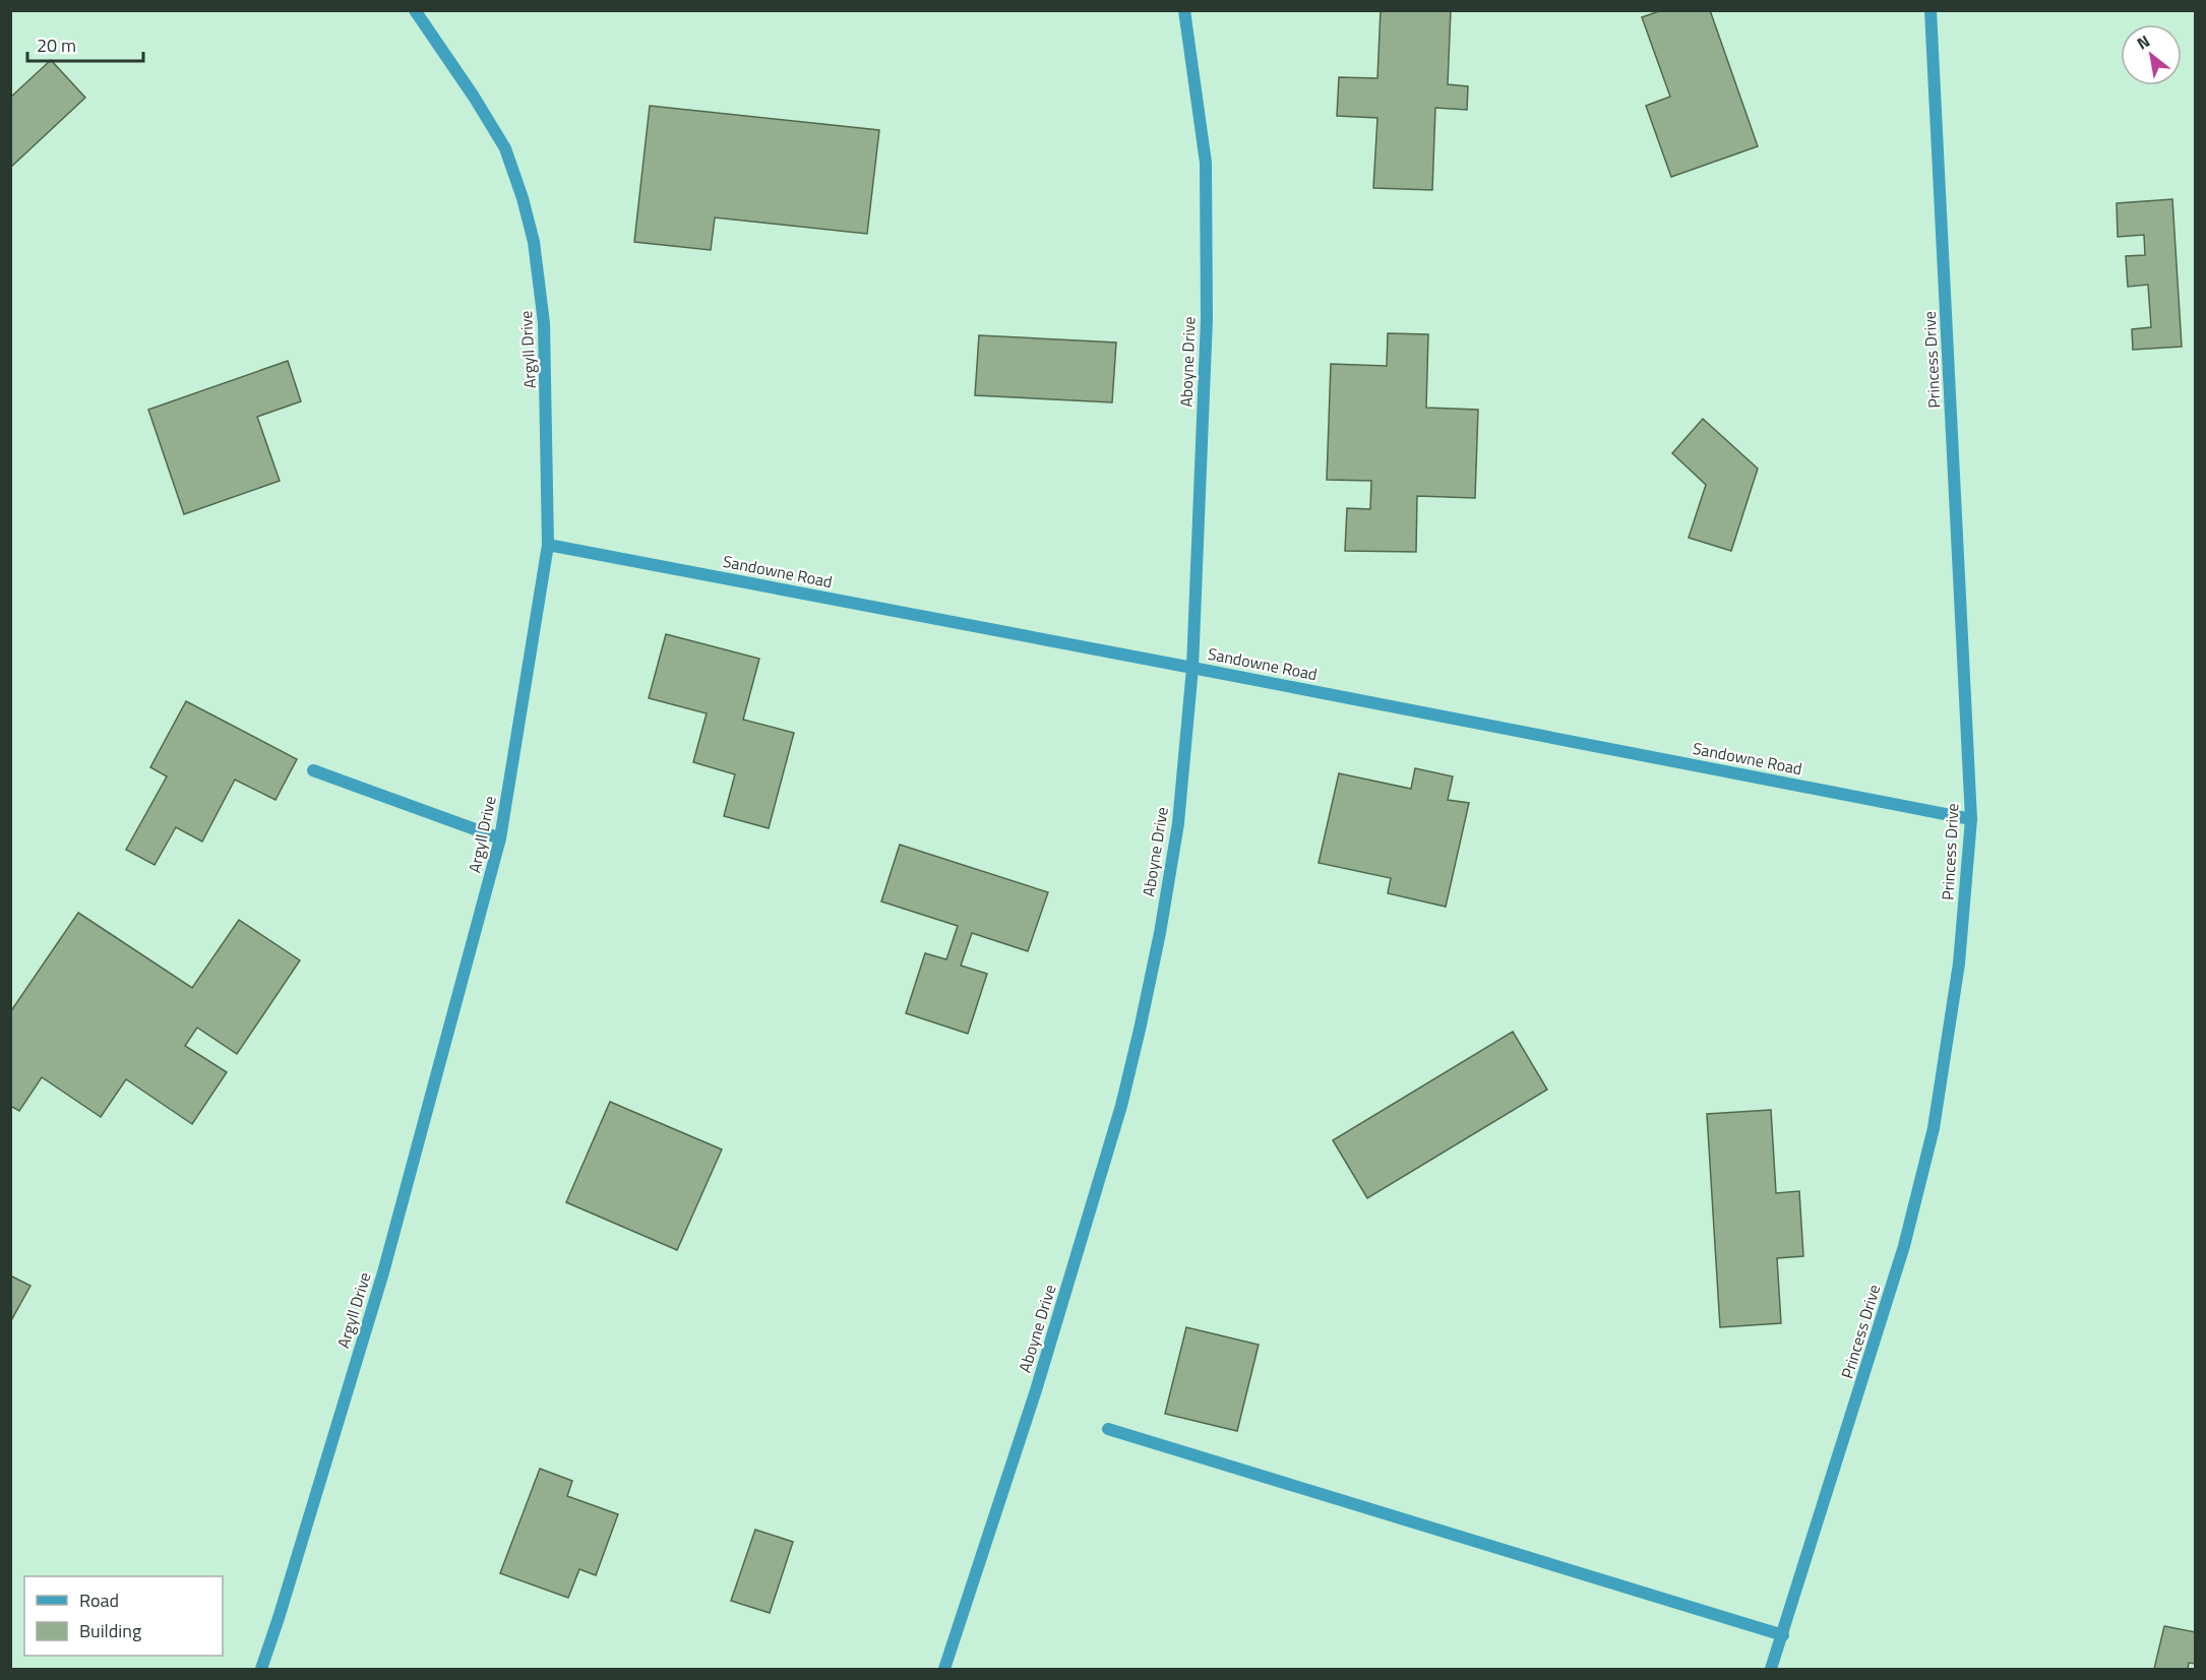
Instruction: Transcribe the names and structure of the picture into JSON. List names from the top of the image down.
{
  "streets": {
    "street": [
      "Argyll Drive",
      "Princess Drive",
      "Aboyne Drive",
      "Sandowne Road"
    ]
  },
  "crossings": [
    ["Argyll Drive", "Sandowne Road"],
    ["Princess Drive", "Sandowne Road"],
    ["Aboyne Drive", "Sandowne Road"]
  ],
  "legend": ["Road", "Building"],
  "scale_bar": "20 m",
  "north": "top left"
}
